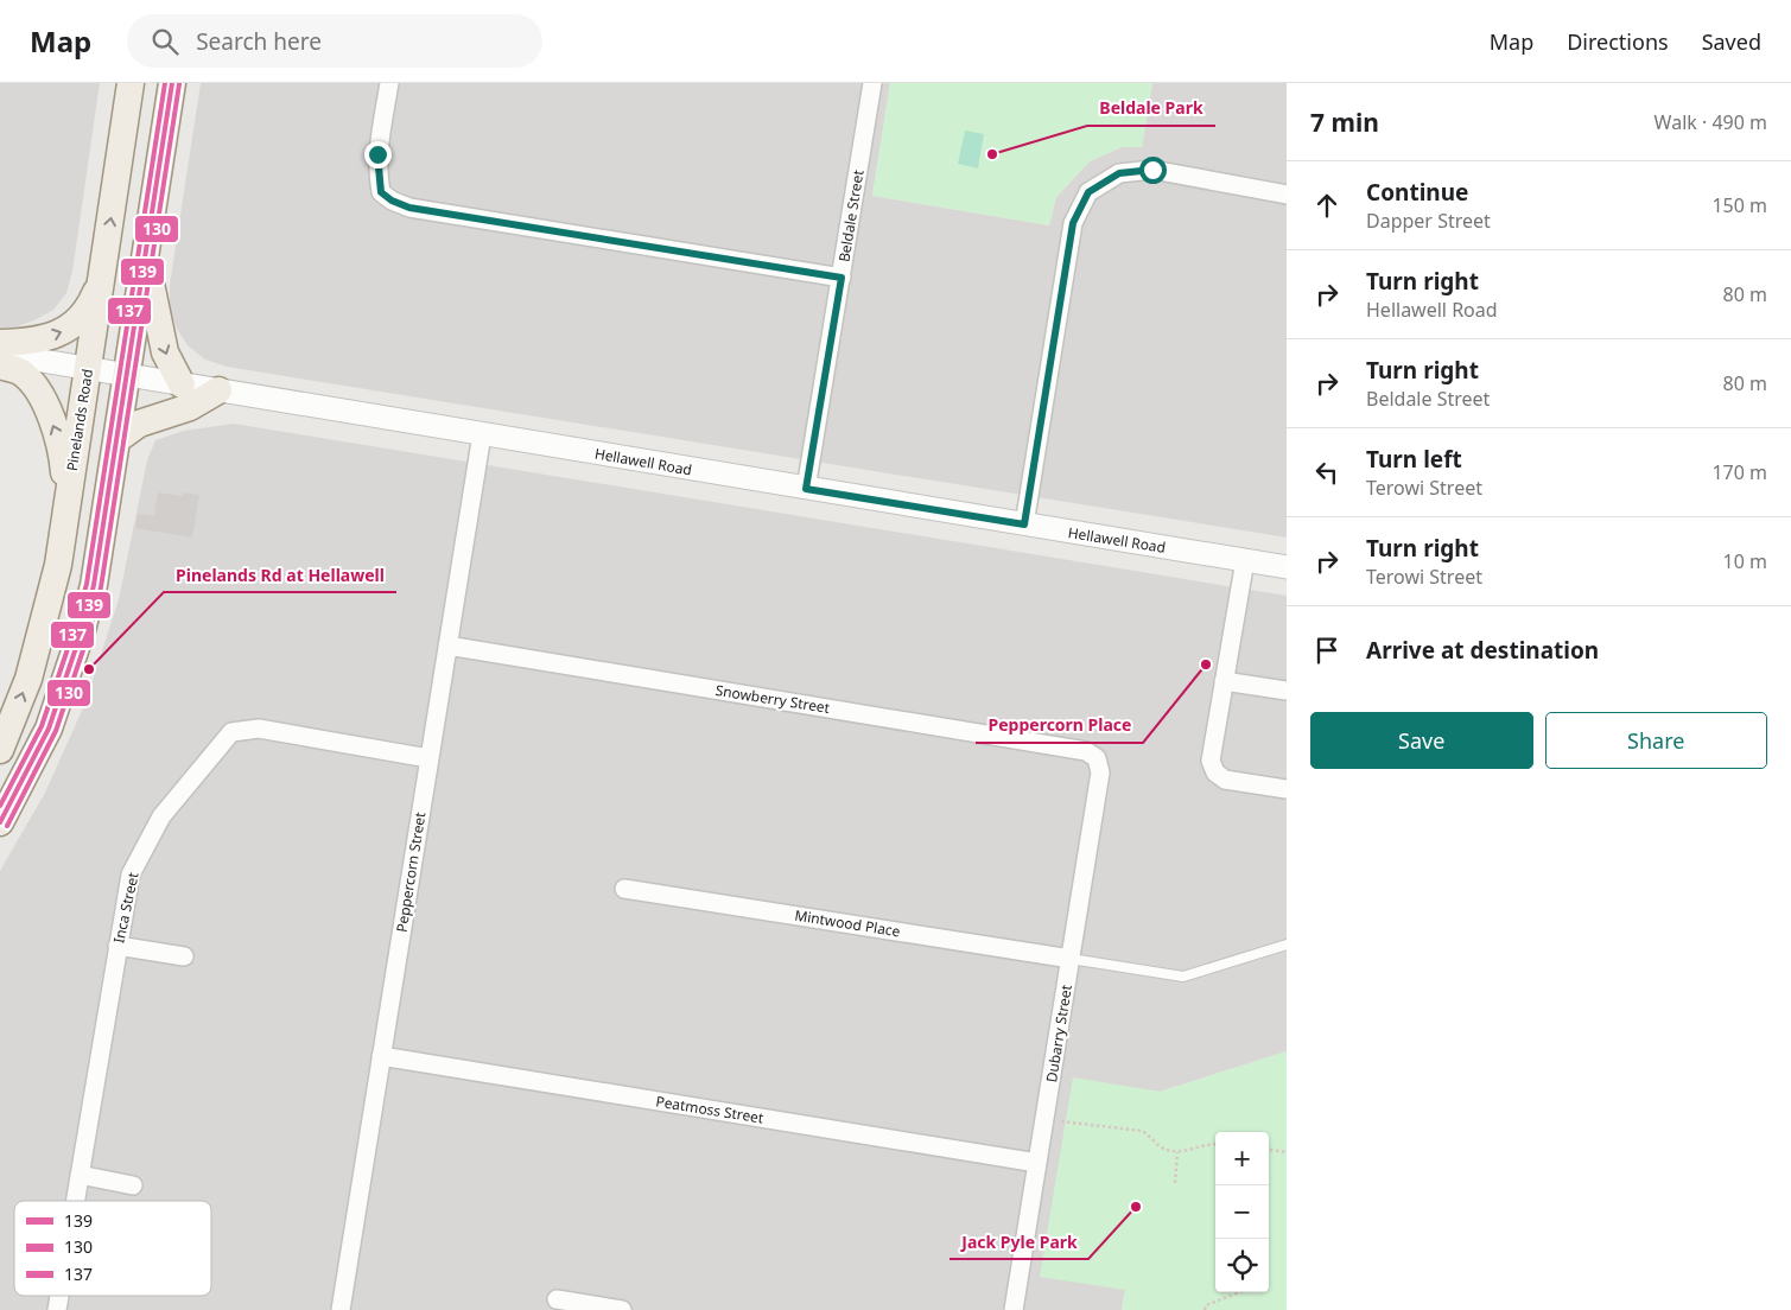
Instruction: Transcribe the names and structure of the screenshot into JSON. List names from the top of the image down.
{
  "streets": {
    "main road": ["Pinelands Road"],
    "street": [
      "Beldale Street",
      "Hellawell Road",
      "Snowberry Street",
      "Peppercorn Street",
      "Inca Street",
      "Mintwood Place",
      "Dubarry Street",
      "Peatmoss Street"
    ]
  },
  "crossings": [
    ["Beldale Street", "Hellawell Road"],
    ["Pinelands Road", "Hellawell Road"],
    ["Hellawell Road", "Peppercorn Street"],
    ["Snowberry Street", "Peppercorn Street"],
    ["Snowberry Street", "Dubarry Street"],
    ["Peppercorn Street", "Inca Street"],
    ["Peppercorn Street", "Peatmoss Street"],
    ["Mintwood Place", "Dubarry Street"],
    ["Dubarry Street", "Peatmoss Street"]
  ],
  "places": [
    "Beldale Park",
    "Peppercorn Place",
    "Pinelands Rd at Hellawell",
    "Jack Pyle Park"
  ],
  "lines": ["transit line 139", "transit line 137", "transit line 130"],
  "legend": ["139", "130", "137"],
  "page": {
    "header": "Map",
    "search": "Search here",
    "nav": ["Map", "Directions", "Saved"],
    "heading": ["7 min", "Walk · 490 m"],
    "list": [
      ["Continue", "Dapper Street", "150 m"],
      ["Turn right", "Hellawell Road", "80 m"],
      ["Turn right", "Beldale Street", "80 m"],
      ["Turn left", "Terowi Street", "170 m"],
      ["Turn right", "Terowi Street", "10 m"],
      "Arrive at destination"
    ],
    "buttons": ["Save", "Share"],
    "map_buttons": ["+", "−"]
  }
}
